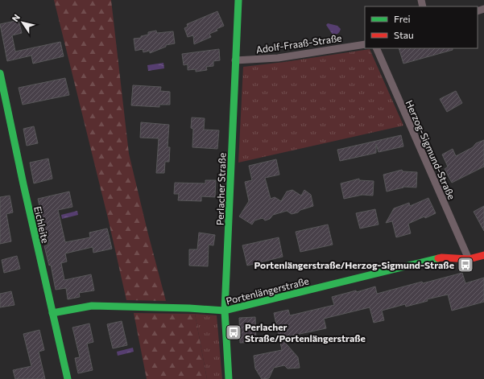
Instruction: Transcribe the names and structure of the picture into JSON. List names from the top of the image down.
{
  "streets": {
    "street": [
      "Adolf-Fraaß-Straße",
      "Herzog-Sigmund-Straße",
      "Perlacher Straße",
      "Eichleite",
      "Portenlängerstraße"
    ]
  },
  "crossings": [
    ["Adolf-Fraaß-Straße", "Perlacher Straße"],
    ["Herzog-Sigmund-Straße", "Portenlängerstraße"],
    ["Perlacher Straße", "Portenlängerstraße"],
    ["Eichleite", "Portenlängerstraße"]
  ],
  "places": {
    "bus stop": ["Portenlängerstraße/Herzog-Sigmund-Straße", "Perlacher Straße/Portenlängerstraße"]
  },
  "legend": ["Frei", "Stau"],
  "north": "top left"
}
